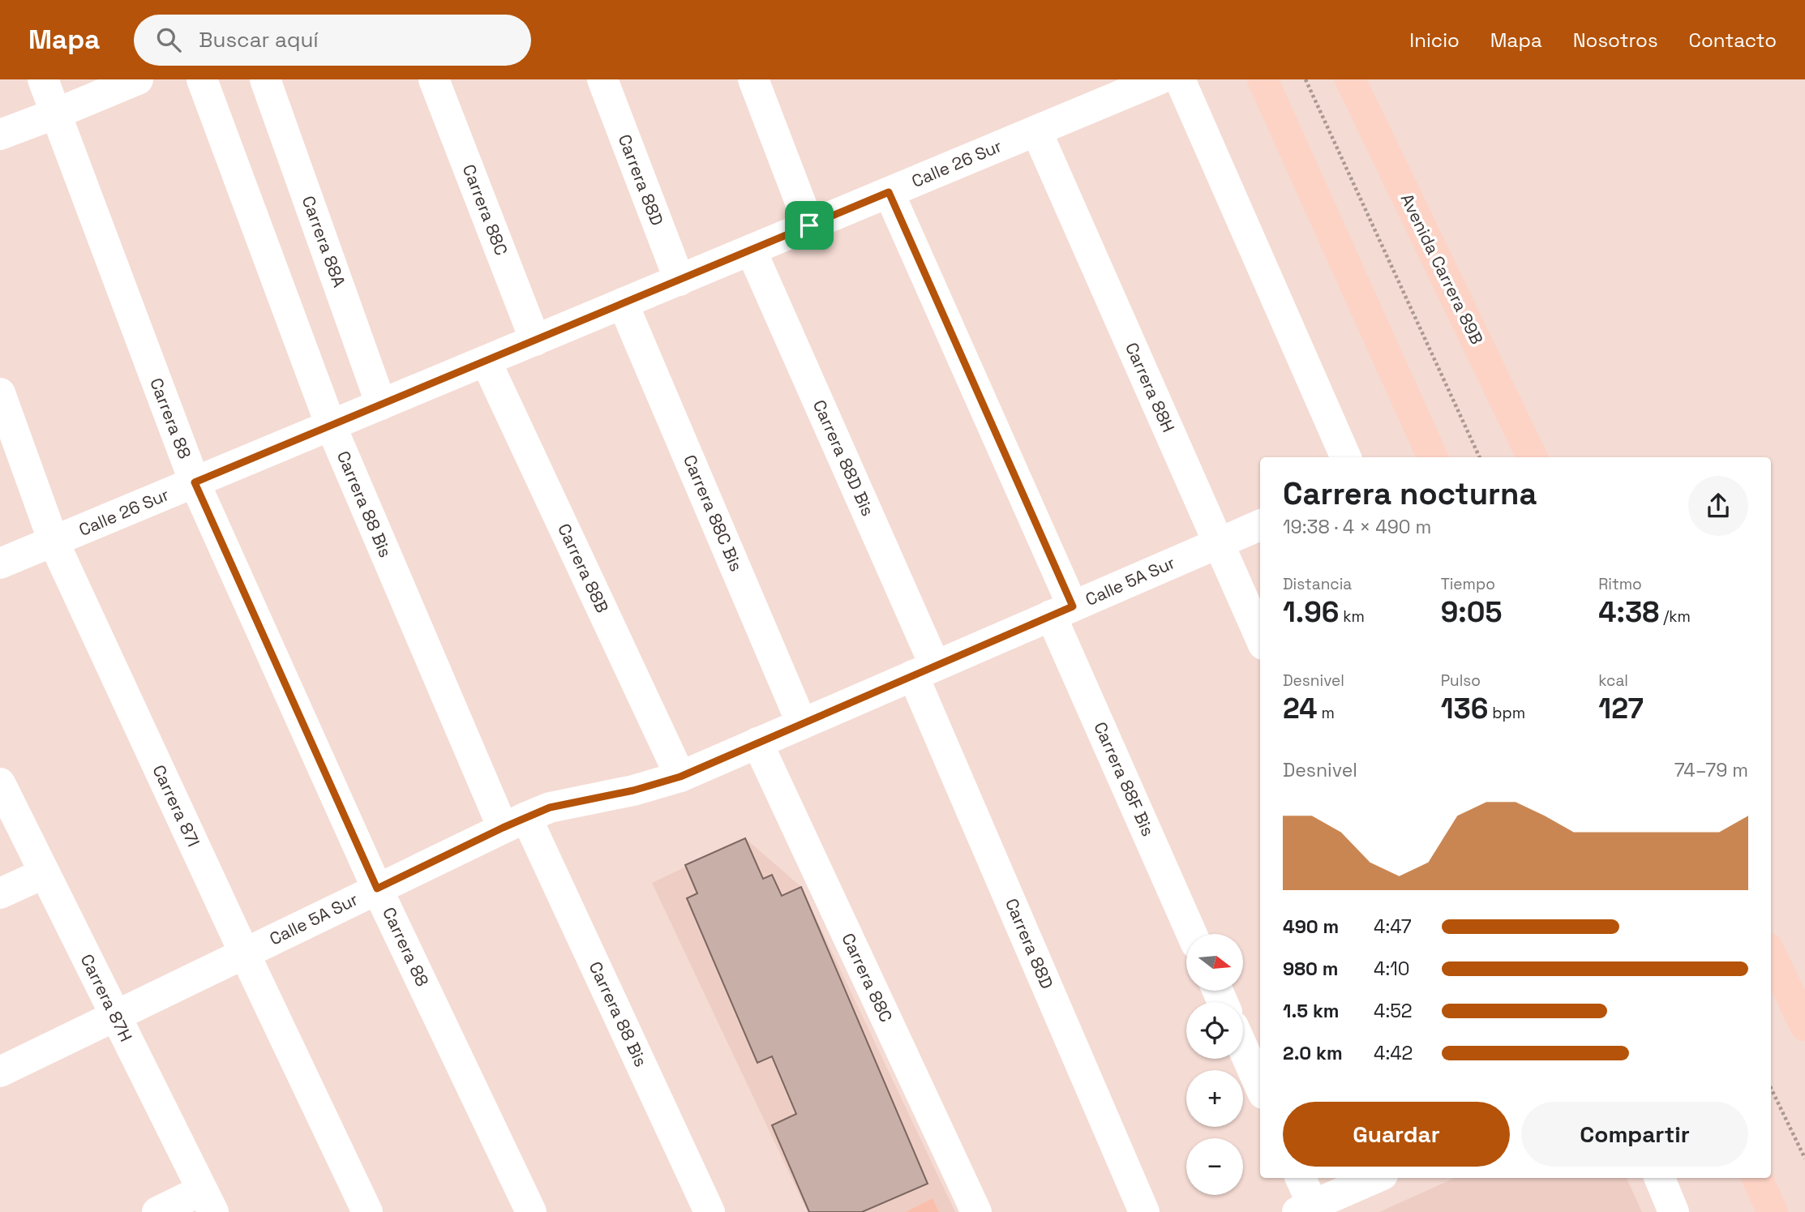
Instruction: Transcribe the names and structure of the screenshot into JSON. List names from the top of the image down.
{
  "streets": {
    "main road": ["Avenida Carrera 89B"],
    "street": [
      "Calle 26 Sur",
      "Carrera 88D",
      "Carrera 88C",
      "Carrera 88A",
      "Carrera 88H",
      "Carrera 88",
      "Carrera 88D Bis",
      "Carrera 88 Bis",
      "Carrera 88C Bis",
      "Carrera 88B",
      "Calle 5A Sur",
      "Carrera 88F Bis",
      "Carrera 87I",
      "Carrera 87H"
    ]
  },
  "crossings": [
    ["Calle 26 Sur", "Carrera 88D"],
    ["Calle 26 Sur", "Carrera 88C"],
    ["Calle 26 Sur", "Carrera 88A"],
    ["Calle 26 Sur", "Carrera 88H"],
    ["Calle 26 Sur", "Carrera 88"],
    ["Calle 26 Sur", "Carrera 88D Bis"],
    ["Calle 26 Sur", "Carrera 88 Bis"],
    ["Calle 26 Sur", "Carrera 88C Bis"],
    ["Calle 26 Sur", "Carrera 88B"],
    ["Calle 26 Sur", "Carrera 88F Bis"],
    ["Calle 26 Sur", "Carrera 87I"],
    ["Carrera 88D", "Carrera 88D Bis"],
    ["Carrera 88D", "Calle 5A Sur"],
    ["Carrera 88C", "Calle 5A Sur"],
    ["Carrera 88H", "Calle 5A Sur"],
    ["Carrera 88", "Calle 5A Sur"],
    ["Carrera 88D Bis", "Calle 5A Sur"],
    ["Carrera 88 Bis", "Calle 5A Sur"],
    ["Carrera 88C Bis", "Calle 5A Sur"],
    ["Carrera 88B", "Calle 5A Sur"],
    ["Calle 5A Sur", "Carrera 88F Bis"],
    ["Calle 5A Sur", "Carrera 87I"],
    ["Calle 5A Sur", "Carrera 87H"]
  ],
  "north": "right",
  "page": {
    "header": "Mapa",
    "search": "Buscar aquí",
    "nav": [
      "Inicio",
      "Mapa",
      "Nosotros",
      "Contacto"
    ],
    "heading": ["Carrera nocturna", "19:38 · 4 × 490 m"],
    "stats": [
      ["Distancia", "1.96 km"],
      ["Tiempo", "9:05"],
      ["Ritmo", "4:38 /km"],
      ["Desnivel", "24 m"],
      ["Pulso", "136 bpm"],
      ["kcal", "127"]
    ],
    "chart": ["Desnivel", "74–79 m"],
    "list": [
      {
        "name": "490 m",
        "note": "4:47"
      },
      {
        "name": "980 m",
        "note": "4:10"
      },
      {
        "name": "1.5 km",
        "note": "4:52"
      },
      {
        "name": "2.0 km",
        "note": "4:42"
      }
    ],
    "map_buttons": ["+", "−"],
    "buttons": ["Guardar", "Compartir"]
  }
}
